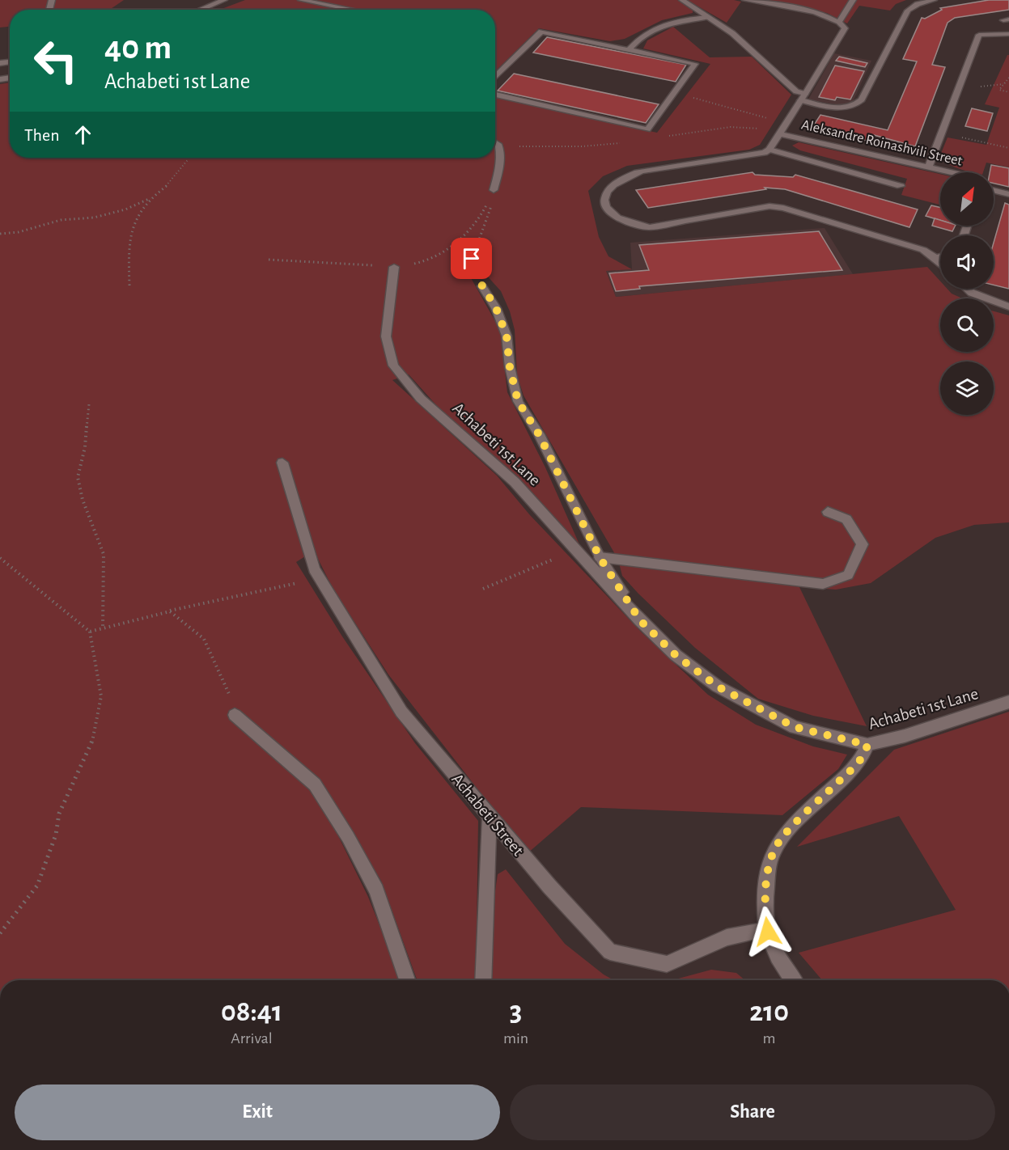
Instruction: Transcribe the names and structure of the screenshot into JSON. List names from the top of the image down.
{
  "streets": {
    "street": ["Aleksandre Roinashvili Street", "Achabeti 1st Lane", "Achabeti Street"]
  },
  "north": "top right",
  "page": {
    "turn": ["40 m", "Achabeti 1st Lane"],
    "then": "Then",
    "eta": [
      "08:41",
      "Arrival",
      "3",
      "min",
      "210",
      "m"
    ],
    "buttons": ["Exit", "Share"]
  }
}
